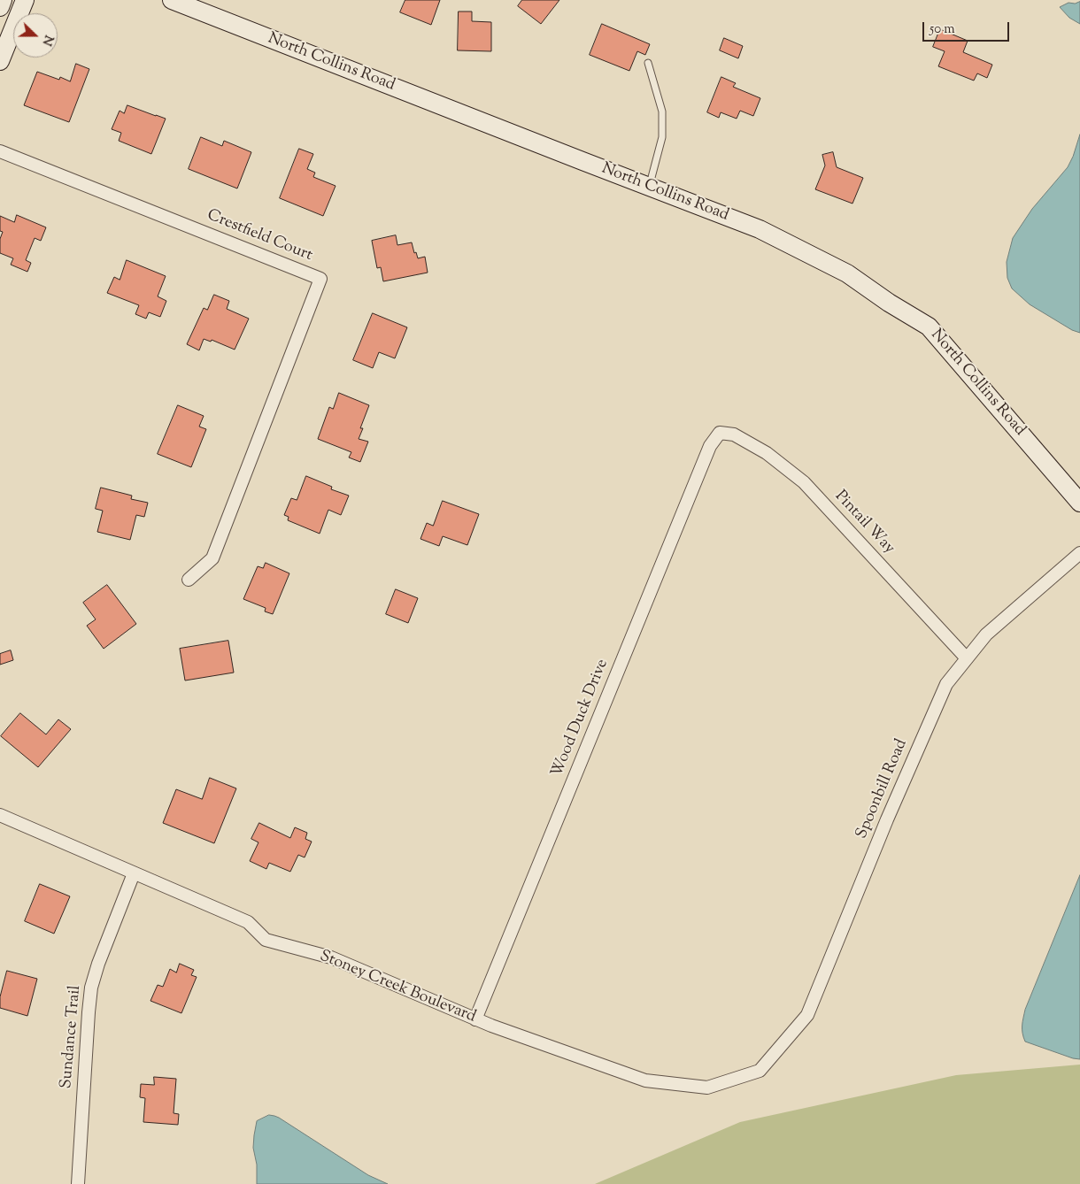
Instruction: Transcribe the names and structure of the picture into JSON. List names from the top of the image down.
{
  "streets": {
    "street": [
      "North Collins Road",
      "Crestfield Court",
      "Pintail Way",
      "Wood Duck Drive",
      "Spoonbill Road",
      "Stoney Creek Boulevard",
      "Sundance Trail"
    ]
  },
  "crossings": [
    ["Pintail Way", "Wood Duck Drive"],
    ["Pintail Way", "Spoonbill Road"],
    ["Wood Duck Drive", "Stoney Creek Boulevard"],
    ["Spoonbill Road", "Stoney Creek Boulevard"],
    ["Stoney Creek Boulevard", "Sundance Trail"]
  ],
  "scale_bar": "50 m",
  "north": "right"
}
